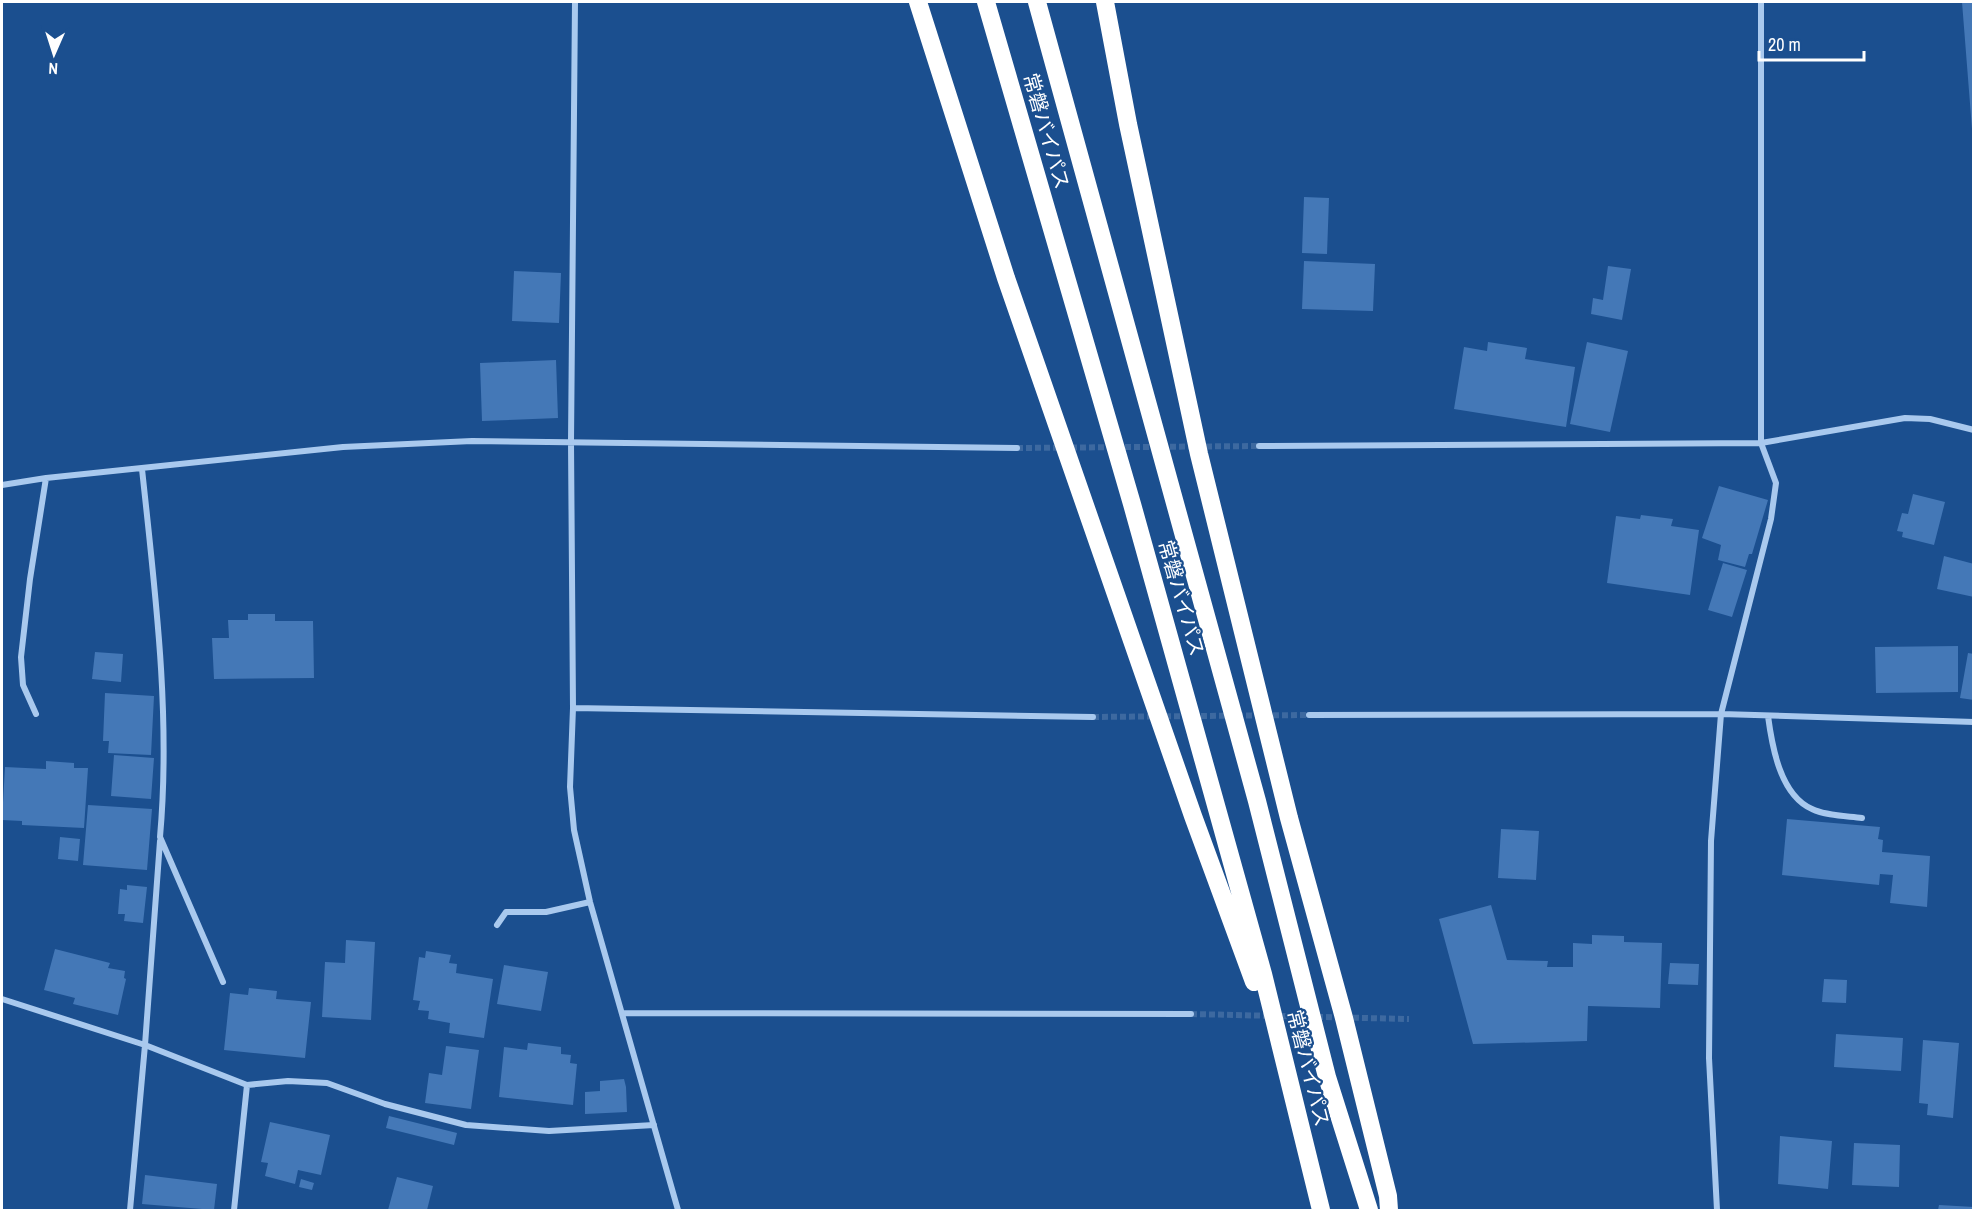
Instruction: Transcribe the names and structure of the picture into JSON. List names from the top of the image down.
{
  "streets": {
    "highway": ["常磐バイパス"]
  },
  "scale_bar": "20 m",
  "north": "bottom"
}
